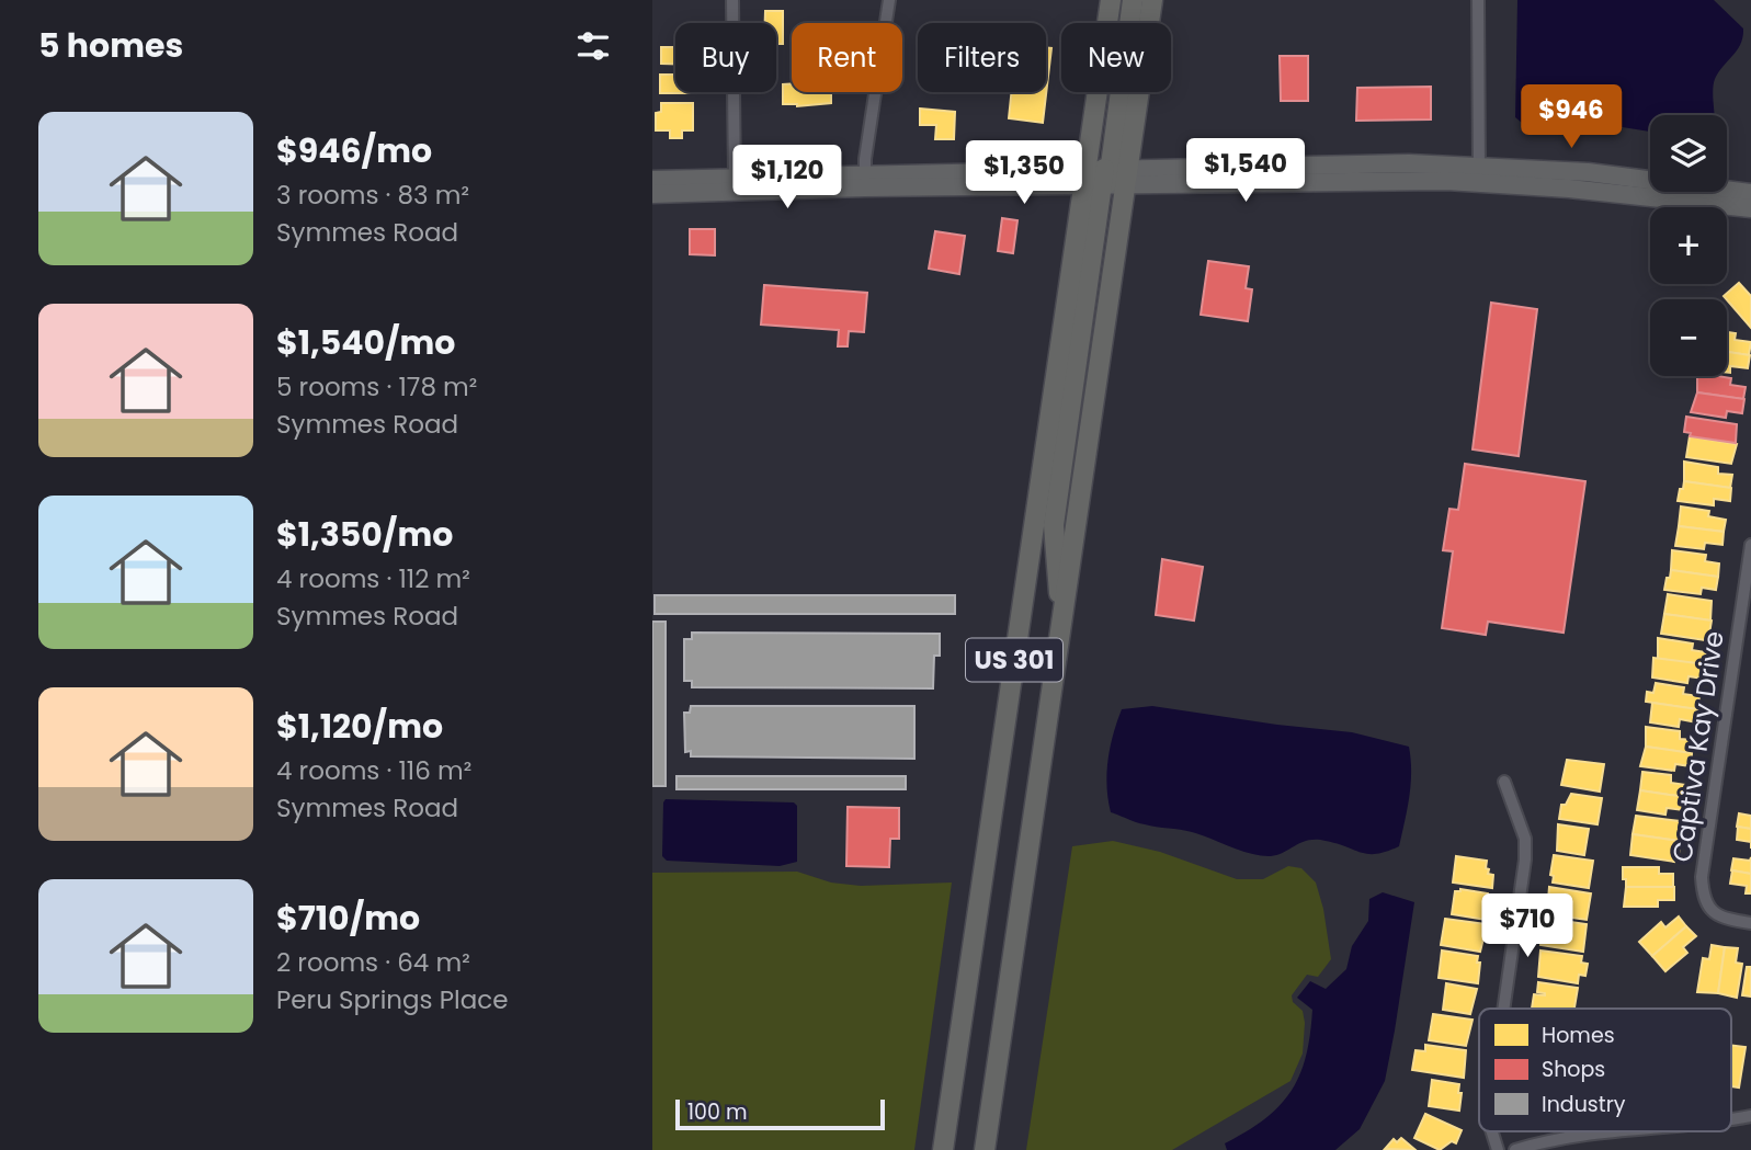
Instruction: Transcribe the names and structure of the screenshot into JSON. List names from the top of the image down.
{
  "streets": {
    "main road": ["US 301"],
    "street": ["Captiva Kay Drive"]
  },
  "legend": ["Homes", "Shops", "Industry"],
  "scale_bar": "100 m",
  "page": {
    "heading": "5 homes",
    "chip": [
      "Buy",
      "Rent",
      "Filters",
      "New"
    ],
    "price": [
      "$946",
      "$1,540",
      "$1,350",
      "$1,120",
      "$710"
    ],
    "list": [
      {
        "name": "$946/mo",
        "note": "3 rooms · 83 m² · Symmes Road"
      },
      {
        "name": "$1,540/mo",
        "note": "5 rooms · 178 m² · Symmes Road"
      },
      {
        "name": "$1,350/mo",
        "note": "4 rooms · 112 m² · Symmes Road"
      },
      {
        "name": "$1,120/mo",
        "note": "4 rooms · 116 m² · Symmes Road"
      },
      {
        "name": "$710/mo",
        "note": "2 rooms · 64 m² · Peru Springs Place"
      }
    ],
    "map_buttons": ["+", "−"],
    "scale": "100 m"
  }
}
